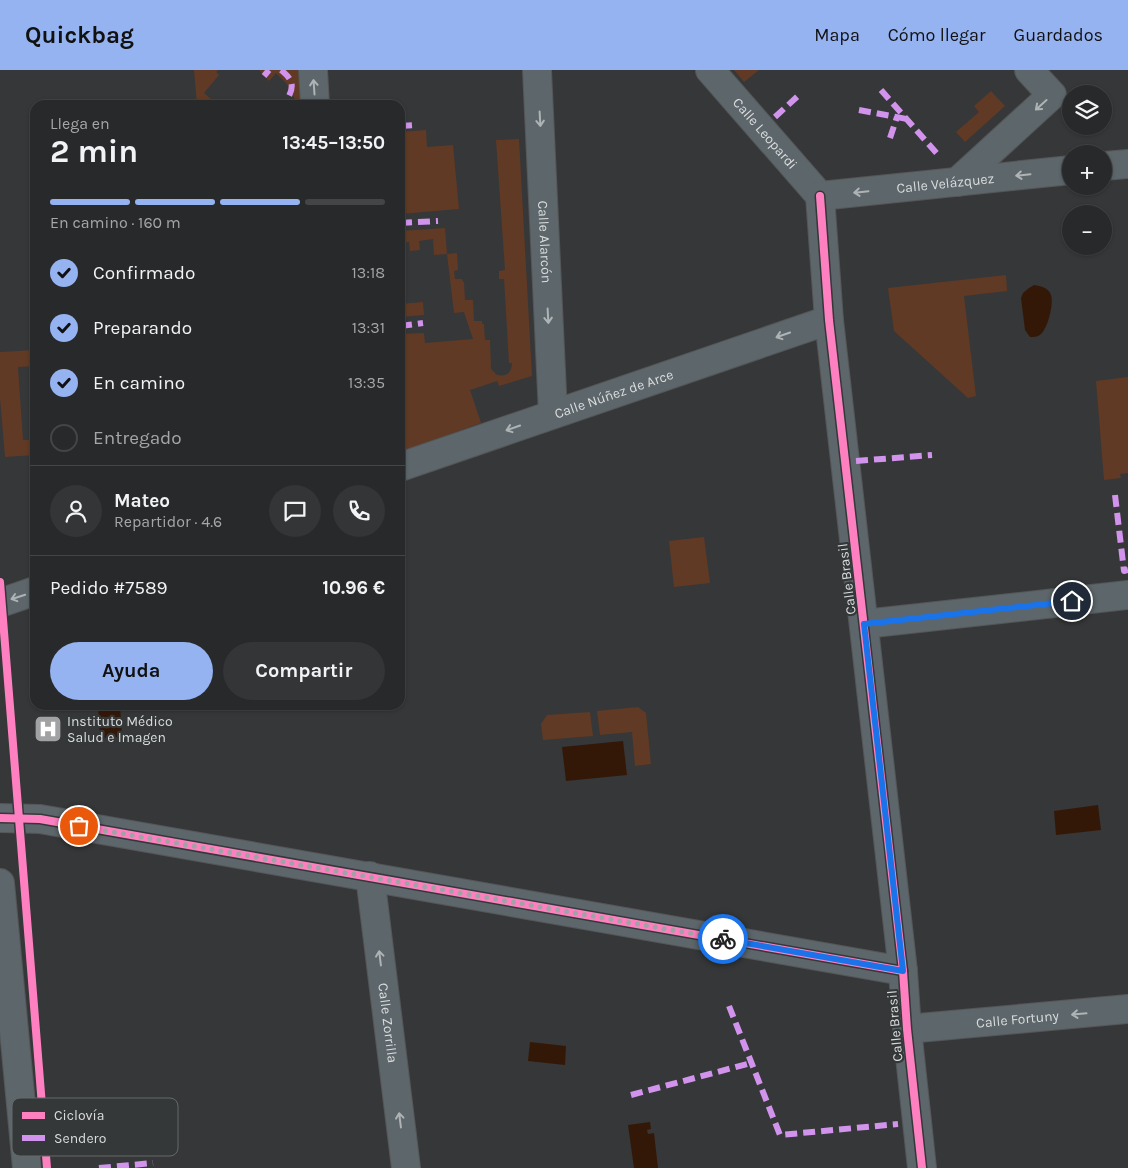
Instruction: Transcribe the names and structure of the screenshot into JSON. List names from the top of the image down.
{
  "streets": {
    "street": [
      "Calle Leopardi",
      "Calle Velázquez",
      "Calle Alarcón",
      "Calle Núñez de Arce",
      "Calle Brasil",
      "Calle Fortuny",
      "Calle Zorrilla"
    ]
  },
  "crossings": [
    ["Calle Leopardi", "Calle Velázquez"],
    ["Calle Leopardi", "Calle Brasil"],
    ["Calle Velázquez", "Calle Brasil"],
    ["Calle Alarcón", "Calle Núñez de Arce"],
    ["Calle Núñez de Arce", "Calle Brasil"],
    ["Calle Brasil", "Calle Fortuny"]
  ],
  "one_way": [
    "Calle Velázquez",
    "Calle Alarcón",
    "Calle Núñez de Arce",
    "Calle Fortuny",
    "Calle Zorrilla"
  ],
  "places": {
    "hospital": ["Instituto Médico Salud e Imagen"]
  },
  "legend": ["Ciclovía", "Sendero"],
  "page": {
    "header": "Quickbag",
    "nav": ["Mapa", "Cómo llegar", "Guardados"],
    "map_buttons": ["+", "−"],
    "heading": ["2 min", "Llega en", "13:45–13:50"],
    "panel": [
      "Mateo",
      "Repartidor · 4.6",
      "Pedido #7589",
      "10.96 €"
    ],
    "bar": "En camino · 160 m",
    "list": [
      ["Confirmado", "13:18"],
      ["Preparando", "13:31"],
      ["En camino", "13:35"],
      "Entregado"
    ],
    "buttons": ["Ayuda", "Compartir"]
  }
}
